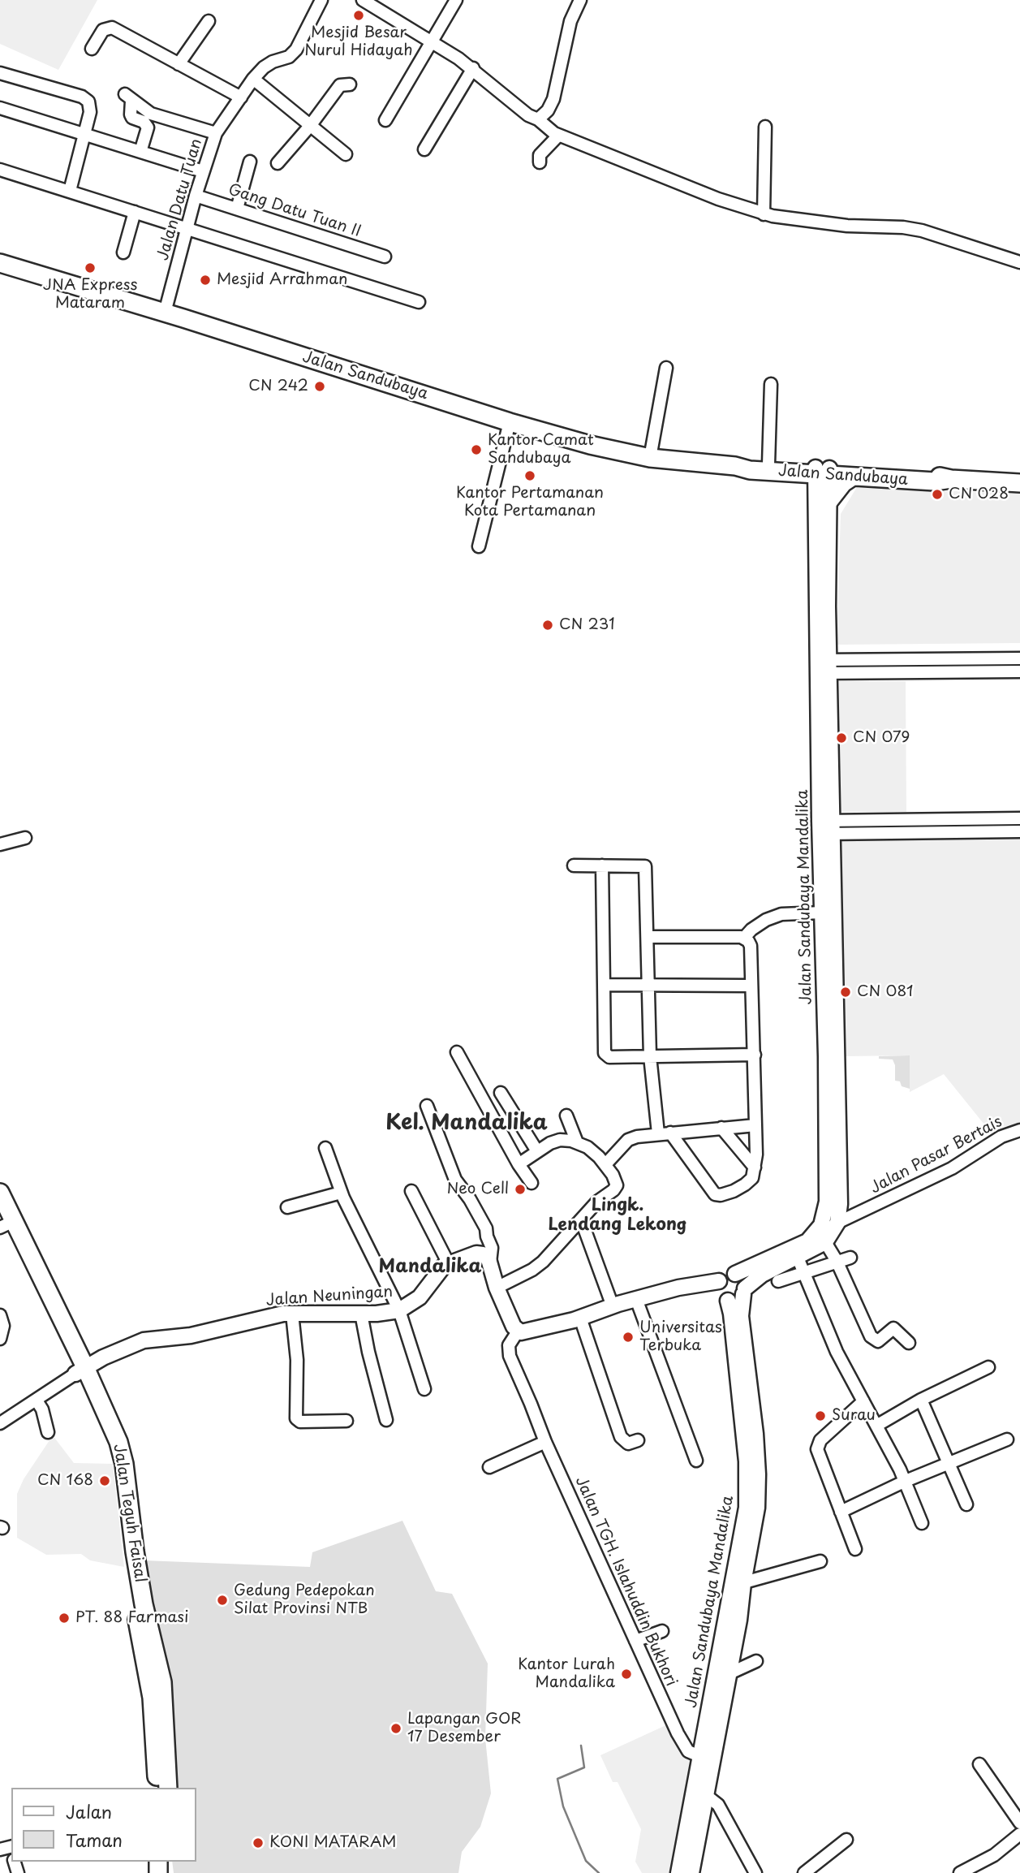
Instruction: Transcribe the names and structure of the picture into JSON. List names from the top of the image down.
{
  "streets": {
    "highway": ["Jalan Sandubaya", "Jalan Teguh Faisal"],
    "main road": ["Jalan Sandubaya Mandalika", "Jalan Neuningan"],
    "street": [
      "Jalan Datu Tuan",
      "Gang Datu Tuan II",
      "Jalan Pasar Bertais",
      "Jalan TGH. Islahuddin Bukhori"
    ]
  },
  "crossings": [
    ["Jalan Datu Tuan", "Gang Datu Tuan II"],
    ["Jalan Datu Tuan", "Jalan Sandubaya"],
    ["Jalan Sandubaya", "Jalan Sandubaya Mandalika"],
    ["Jalan Sandubaya Mandalika", "Jalan TGH. Islahuddin Bukhori"],
    ["Jalan Neuningan", "Jalan Teguh Faisal"]
  ],
  "districts": ["Kel. Mandalika", "Lingk. Lendang Lekong", "Mandalika"],
  "places": [
    "Mesjid Besar Nurul Hidayah",
    "JNA Express Mataram",
    "Mesjid Arrahman",
    "CN 242",
    "Kantor Camat Sandubaya",
    "Kantor Pertamanan Kota Pertamanan",
    "CN 028",
    "CN 231",
    "CN 079",
    "CN 081",
    "Neo Cell",
    "Universitas Terbuka",
    "Surau",
    "CN 168",
    "Gedung Pedepokan Silat Provinsi NTB",
    "PT. 88 Farmasi",
    "Kantor Lurah Mandalika",
    "Lapangan GOR 17 Desember",
    "KONI MATARAM"
  ],
  "legend": ["Jalan", "Taman"]
}
